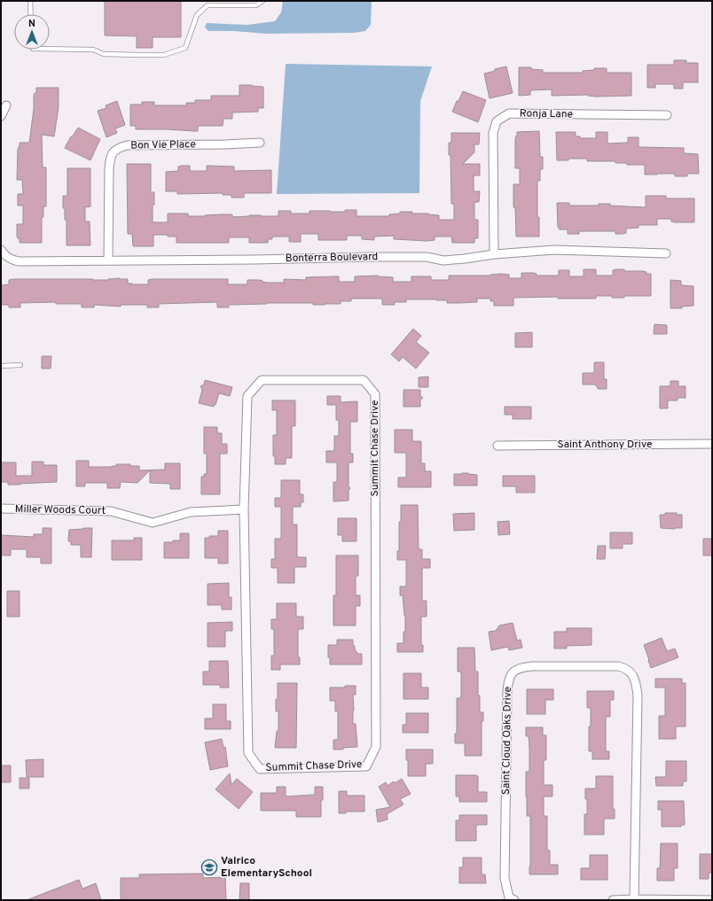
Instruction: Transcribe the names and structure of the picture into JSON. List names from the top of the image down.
{
  "streets": {
    "street": [
      "Ronja Lane",
      "Bon Vie Place",
      "Bonterra Boulevard",
      "Saint Anthony Drive",
      "Summit Chase Drive",
      "Miller Woods Court",
      "Saint Cloud Oaks Drive"
    ]
  },
  "crossings": [
    ["Ronja Lane", "Bonterra Boulevard"],
    ["Bon Vie Place", "Bonterra Boulevard"],
    ["Summit Chase Drive", "Miller Woods Court"]
  ],
  "places": {
    "school or university": ["Valrico ElementarySchool"]
  },
  "north": "top"
}
